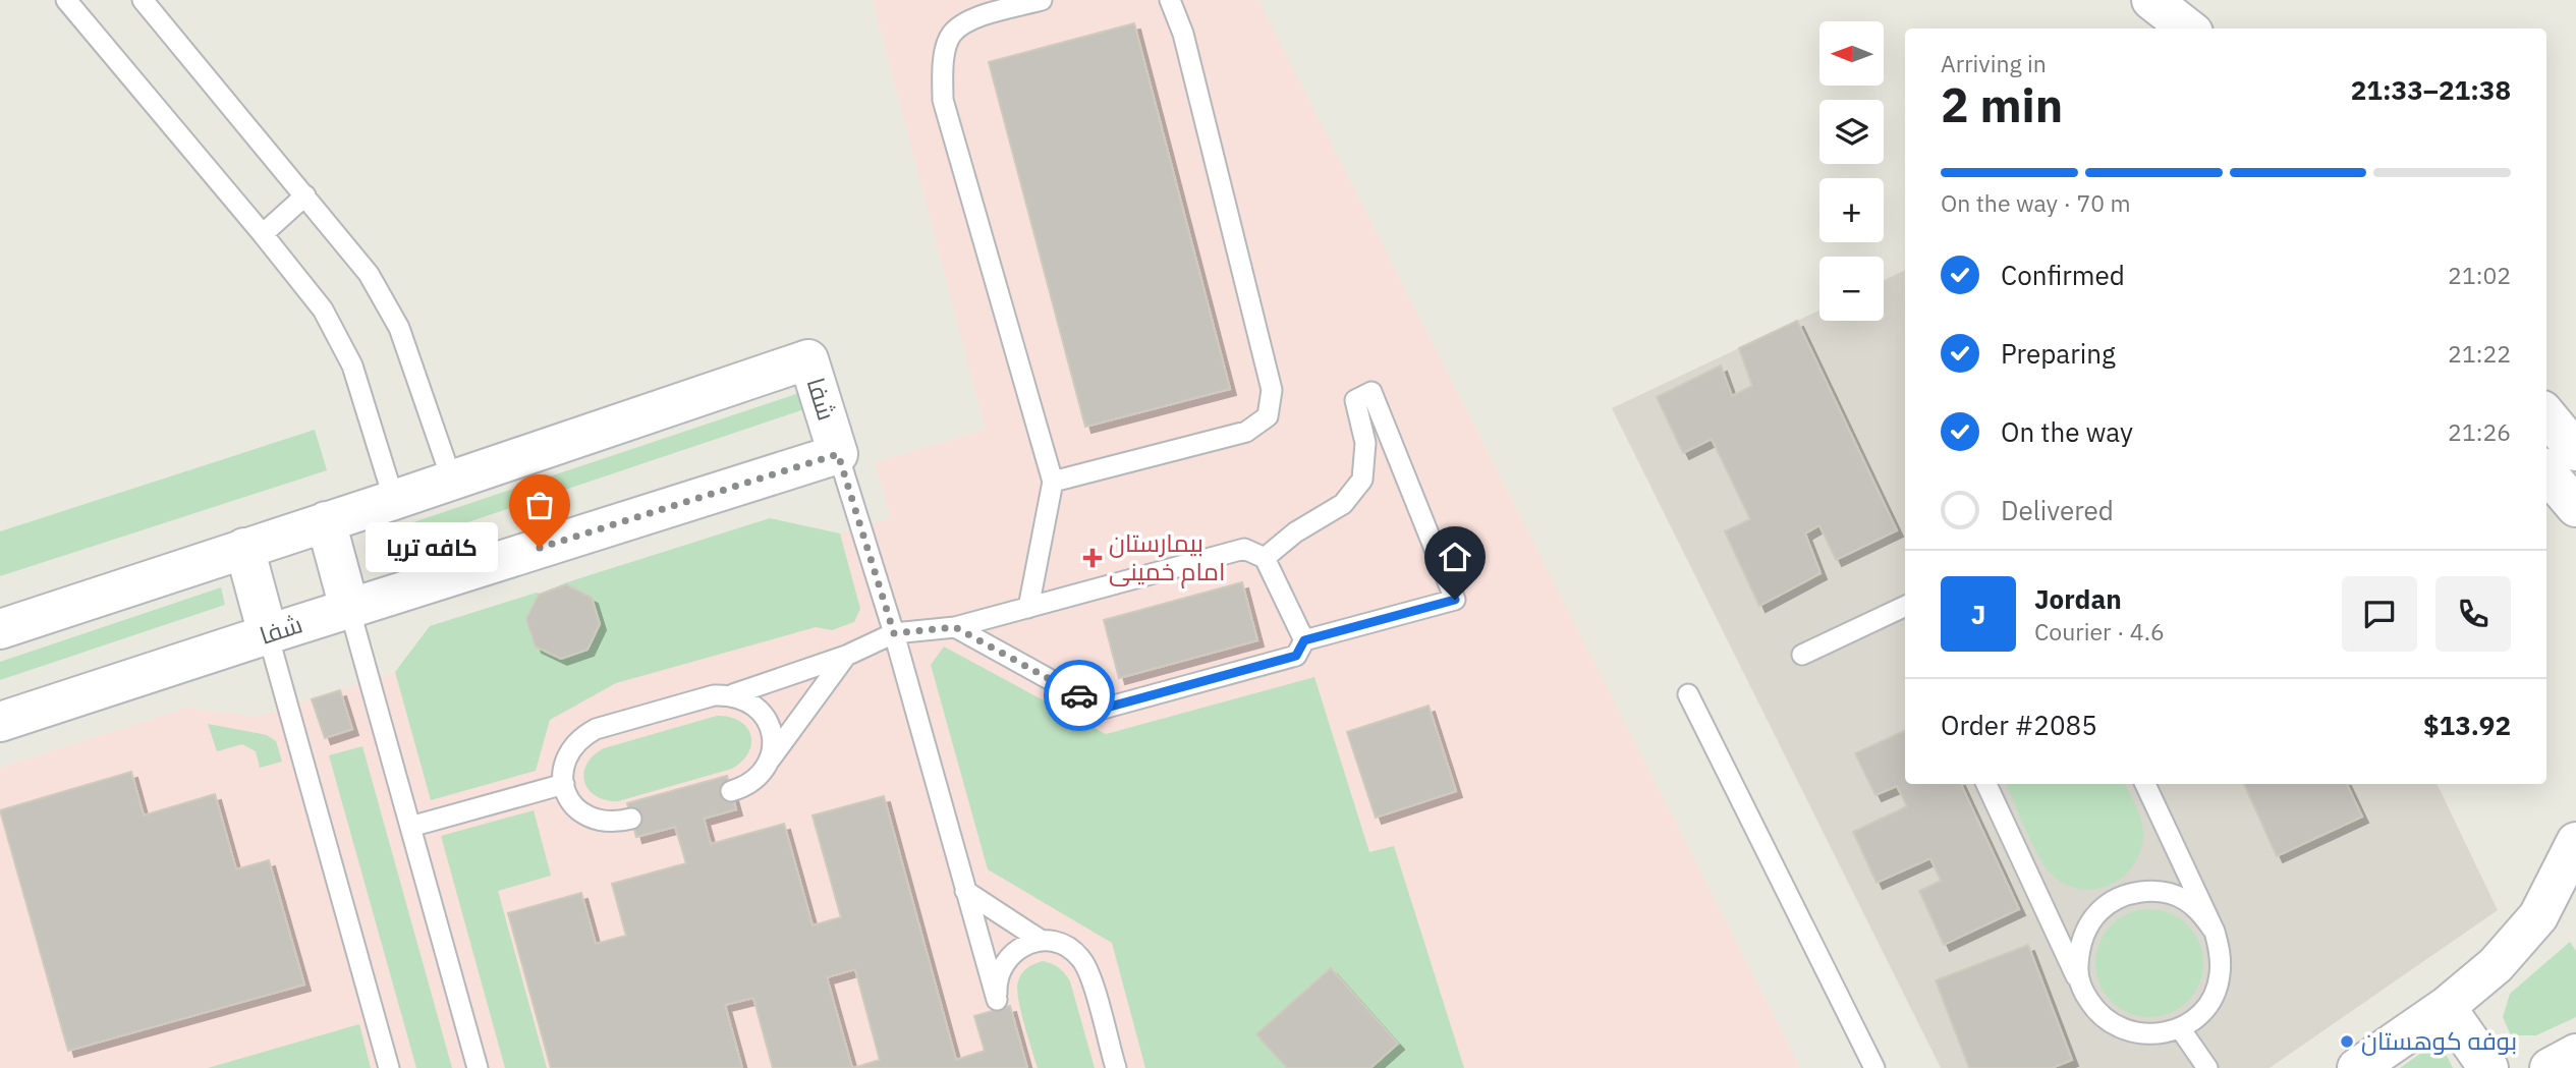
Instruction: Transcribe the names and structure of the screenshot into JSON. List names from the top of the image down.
{
  "streets": {
    "street": ["شفا"]
  },
  "places": {
    "other": ["کافه تریا", "بوفه کوهستان"],
    "health": ["بیمارستان امام خمینی"]
  },
  "north": "left",
  "page": {
    "map_buttons": ["+", "−"],
    "heading": ["2 min", "Arriving in", "21:33–21:38"],
    "panel": [
      "Jordan",
      "Courier · 4.6",
      "Order #2085",
      "$13.92"
    ],
    "bar": "On the way · 70 m",
    "list": [
      ["Confirmed", "21:02"],
      ["Preparing", "21:22"],
      ["On the way", "21:26"],
      "Delivered"
    ],
    "bubble": "کافه تریا",
    "round": "J"
  }
}
